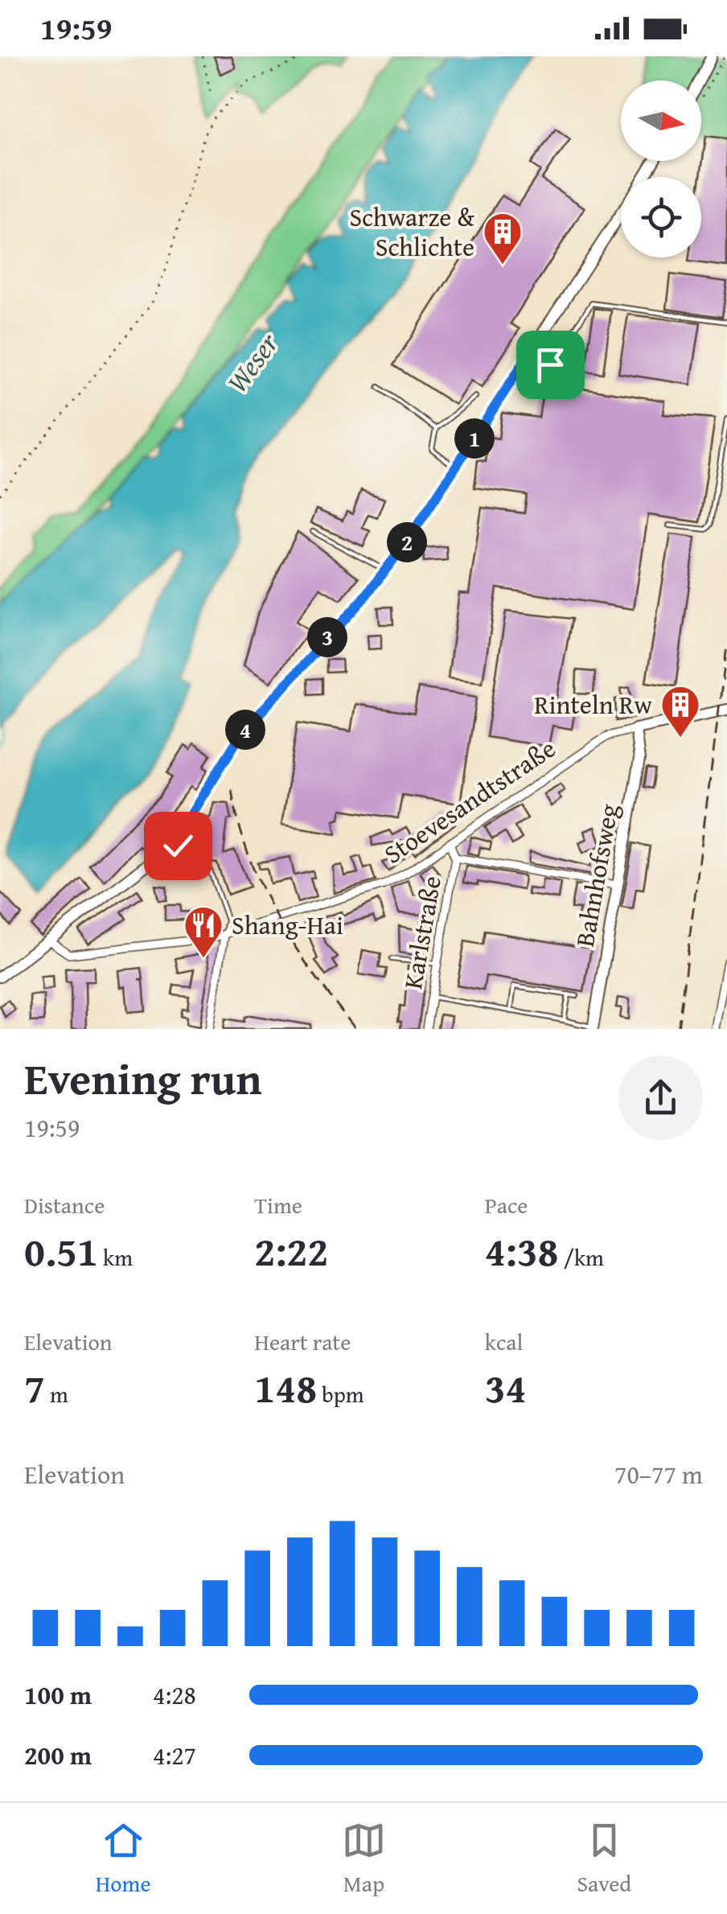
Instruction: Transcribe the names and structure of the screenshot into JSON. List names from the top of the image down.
{
  "streets": {
    "main road": ["Stoevesandtstraße", "Bahnhofsweg"],
    "street": ["Karlstraße"]
  },
  "crossings": [
    ["Stoevesandtstraße", "Bahnhofsweg"],
    ["Stoevesandtstraße", "Karlstraße"]
  ],
  "water": ["Weser"],
  "places": {
    "building": ["Schwarze & Schlichte", "Rinteln Rw"],
    "restaurant": ["Shang-Hai"]
  },
  "north": "right",
  "page": {
    "status": "19:59",
    "pins": [
      "1",
      "2",
      "3",
      "4"
    ],
    "heading": ["Evening run", "19:59"],
    "stats": [
      ["Distance", "0.51 km"],
      ["Time", "2:22"],
      ["Pace", "4:38 /km"],
      ["Elevation", "7 m"],
      ["Heart rate", "148 bpm"],
      ["kcal", "34"]
    ],
    "chart": ["Elevation", "70–77 m"],
    "list": [
      {
        "name": "100 m",
        "note": "4:28"
      },
      {
        "name": "200 m",
        "note": "4:27"
      }
    ],
    "tabs": ["Home", "Map", "Saved"]
  }
}
